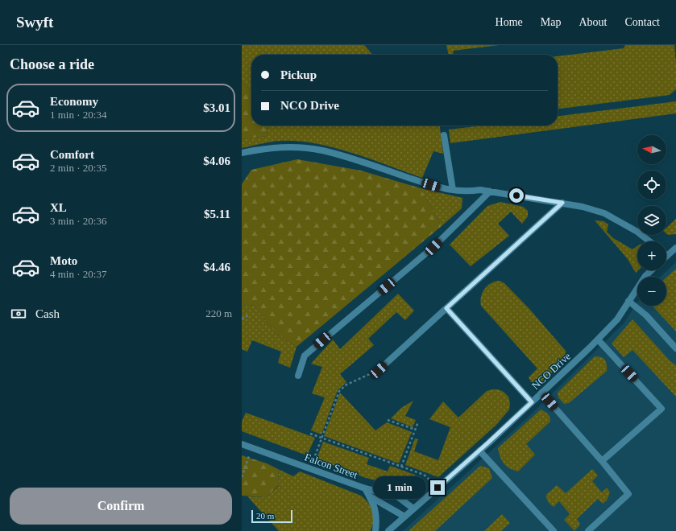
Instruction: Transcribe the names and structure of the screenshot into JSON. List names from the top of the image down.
{
  "streets": {
    "lane": ["NCO Drive", "Falcon Street"]
  },
  "crossings": [
    ["NCO Drive", "Falcon Street"]
  ],
  "scale_bar": "20 m",
  "north": "left",
  "page": {
    "header": "Swyft",
    "nav": [
      "Home",
      "Map",
      "About",
      "Contact"
    ],
    "heading": "Choose a ride",
    "banner": ["Pickup", "NCO Drive"],
    "list": [
      {
        "name": "Economy",
        "note": "1 min · 20:34",
        "value": "$3.01"
      },
      {
        "name": "Comfort",
        "note": "2 min · 20:35",
        "value": "$4.06"
      },
      {
        "name": "XL",
        "note": "3 min · 20:36",
        "value": "$5.11"
      },
      {
        "name": "Moto",
        "note": "4 min · 20:37",
        "value": "$4.46"
      }
    ],
    "map_buttons": ["+", "−"],
    "pay": ["Cash", "220 m"],
    "bubble": "1 min",
    "buttons": "Confirm",
    "scale": "20 m"
  }
}
